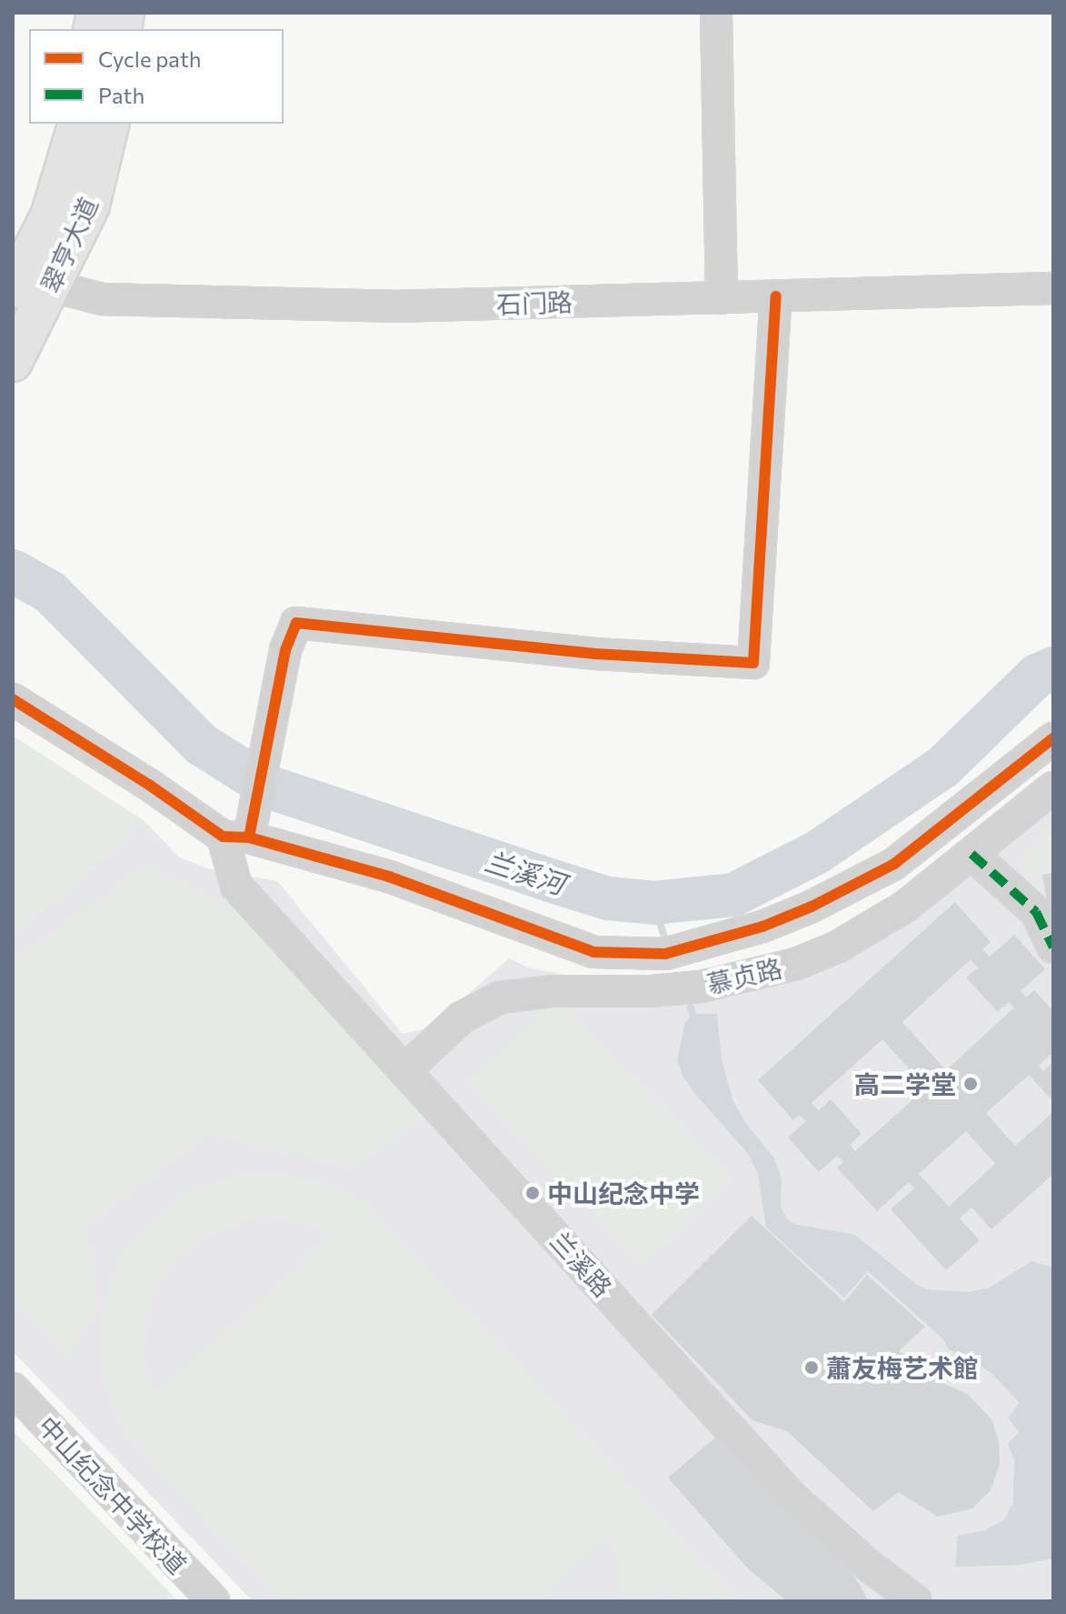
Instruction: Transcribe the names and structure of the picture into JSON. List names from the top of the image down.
{
  "streets": {
    "main road": ["翠亨大道"],
    "street": [
      "石门路",
      "慕贞路",
      "兰溪路",
      "中山纪念中学校道"
    ]
  },
  "crossings": [
    ["翠亨大道", "石门路"],
    ["慕贞路", "兰溪路"]
  ],
  "water": ["兰溪河"],
  "places": ["高二学堂", "中山纪念中学", "蕭友梅艺术館"],
  "legend": ["Cycle path", "Path"]
}
